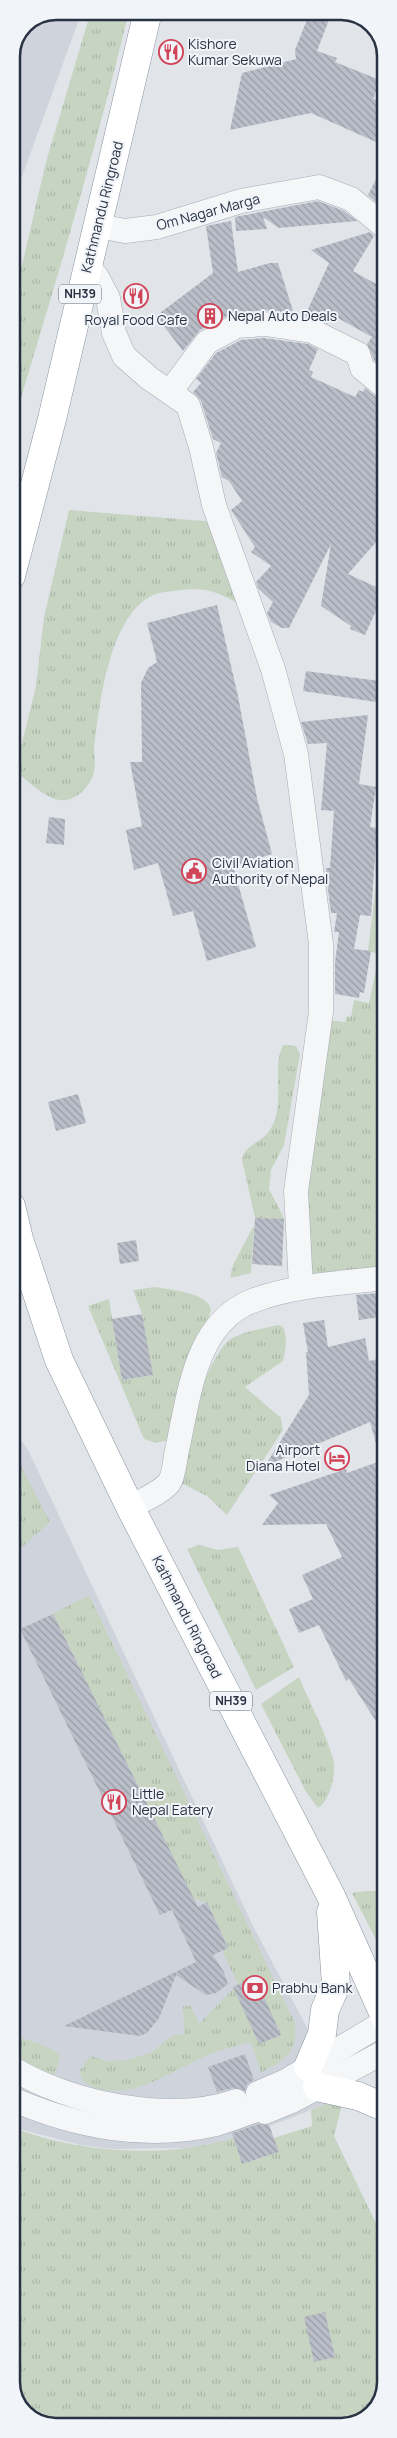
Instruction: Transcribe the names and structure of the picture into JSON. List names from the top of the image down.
{
  "streets": {
    "highway": ["Kathmandu Ringroad", "NH39"],
    "street": ["Om Nagar Marga"]
  },
  "crossings": [
    ["Kathmandu Ringroad", "Om Nagar Marga"]
  ],
  "places": {
    "restaurant": ["Kishore Kumar Sekuwa", "Royal Food Cafe", "Little Nepal Eatery"],
    "building": ["Nepal Auto Deals"],
    "public building": ["Civil Aviation Authority of Nepal"],
    "hotel": ["Airport Diana Hotel"],
    "bank": ["Prabhu Bank"]
  }
}
